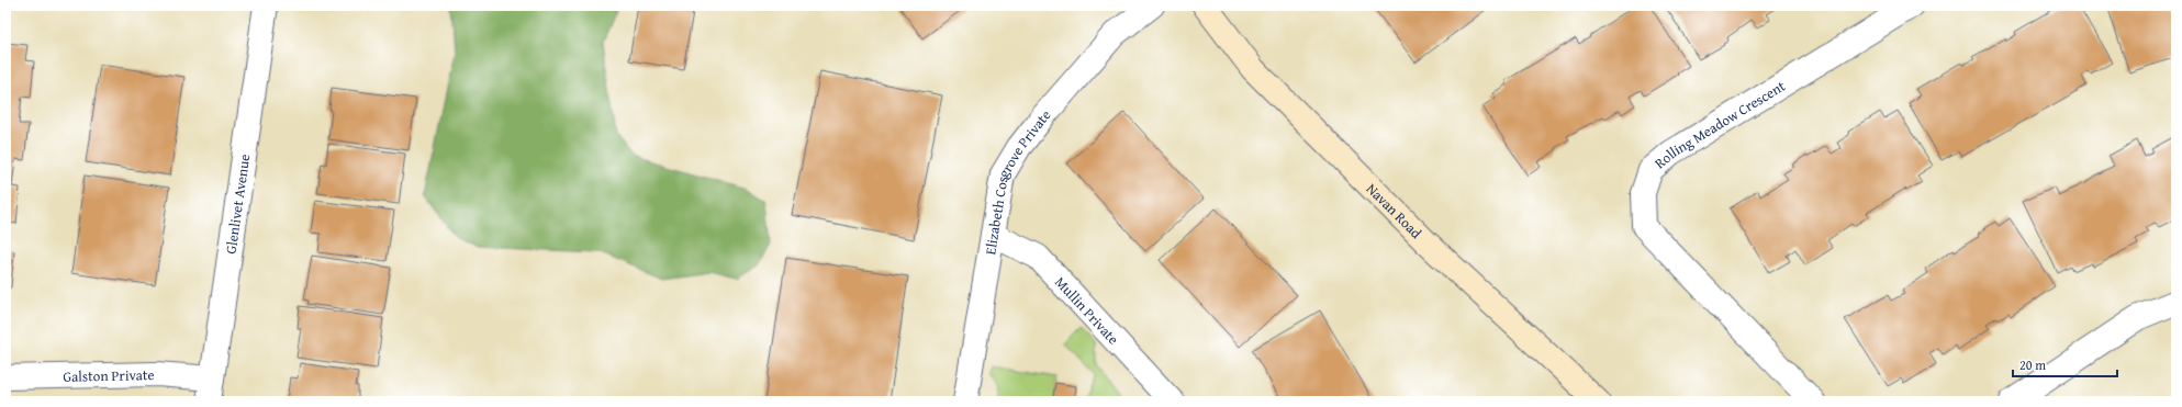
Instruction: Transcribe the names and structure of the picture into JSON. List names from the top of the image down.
{
  "streets": {
    "main road": ["Navan Road"],
    "street": [
      "Rolling Meadow Crescent",
      "Elizabeth Cosgrove Private",
      "Glenlivet Avenue",
      "Mullin Private",
      "Galston Private"
    ]
  },
  "crossings": [
    ["Elizabeth Cosgrove Private", "Mullin Private"],
    ["Glenlivet Avenue", "Galston Private"]
  ],
  "scale_bar": "20 m"
}
